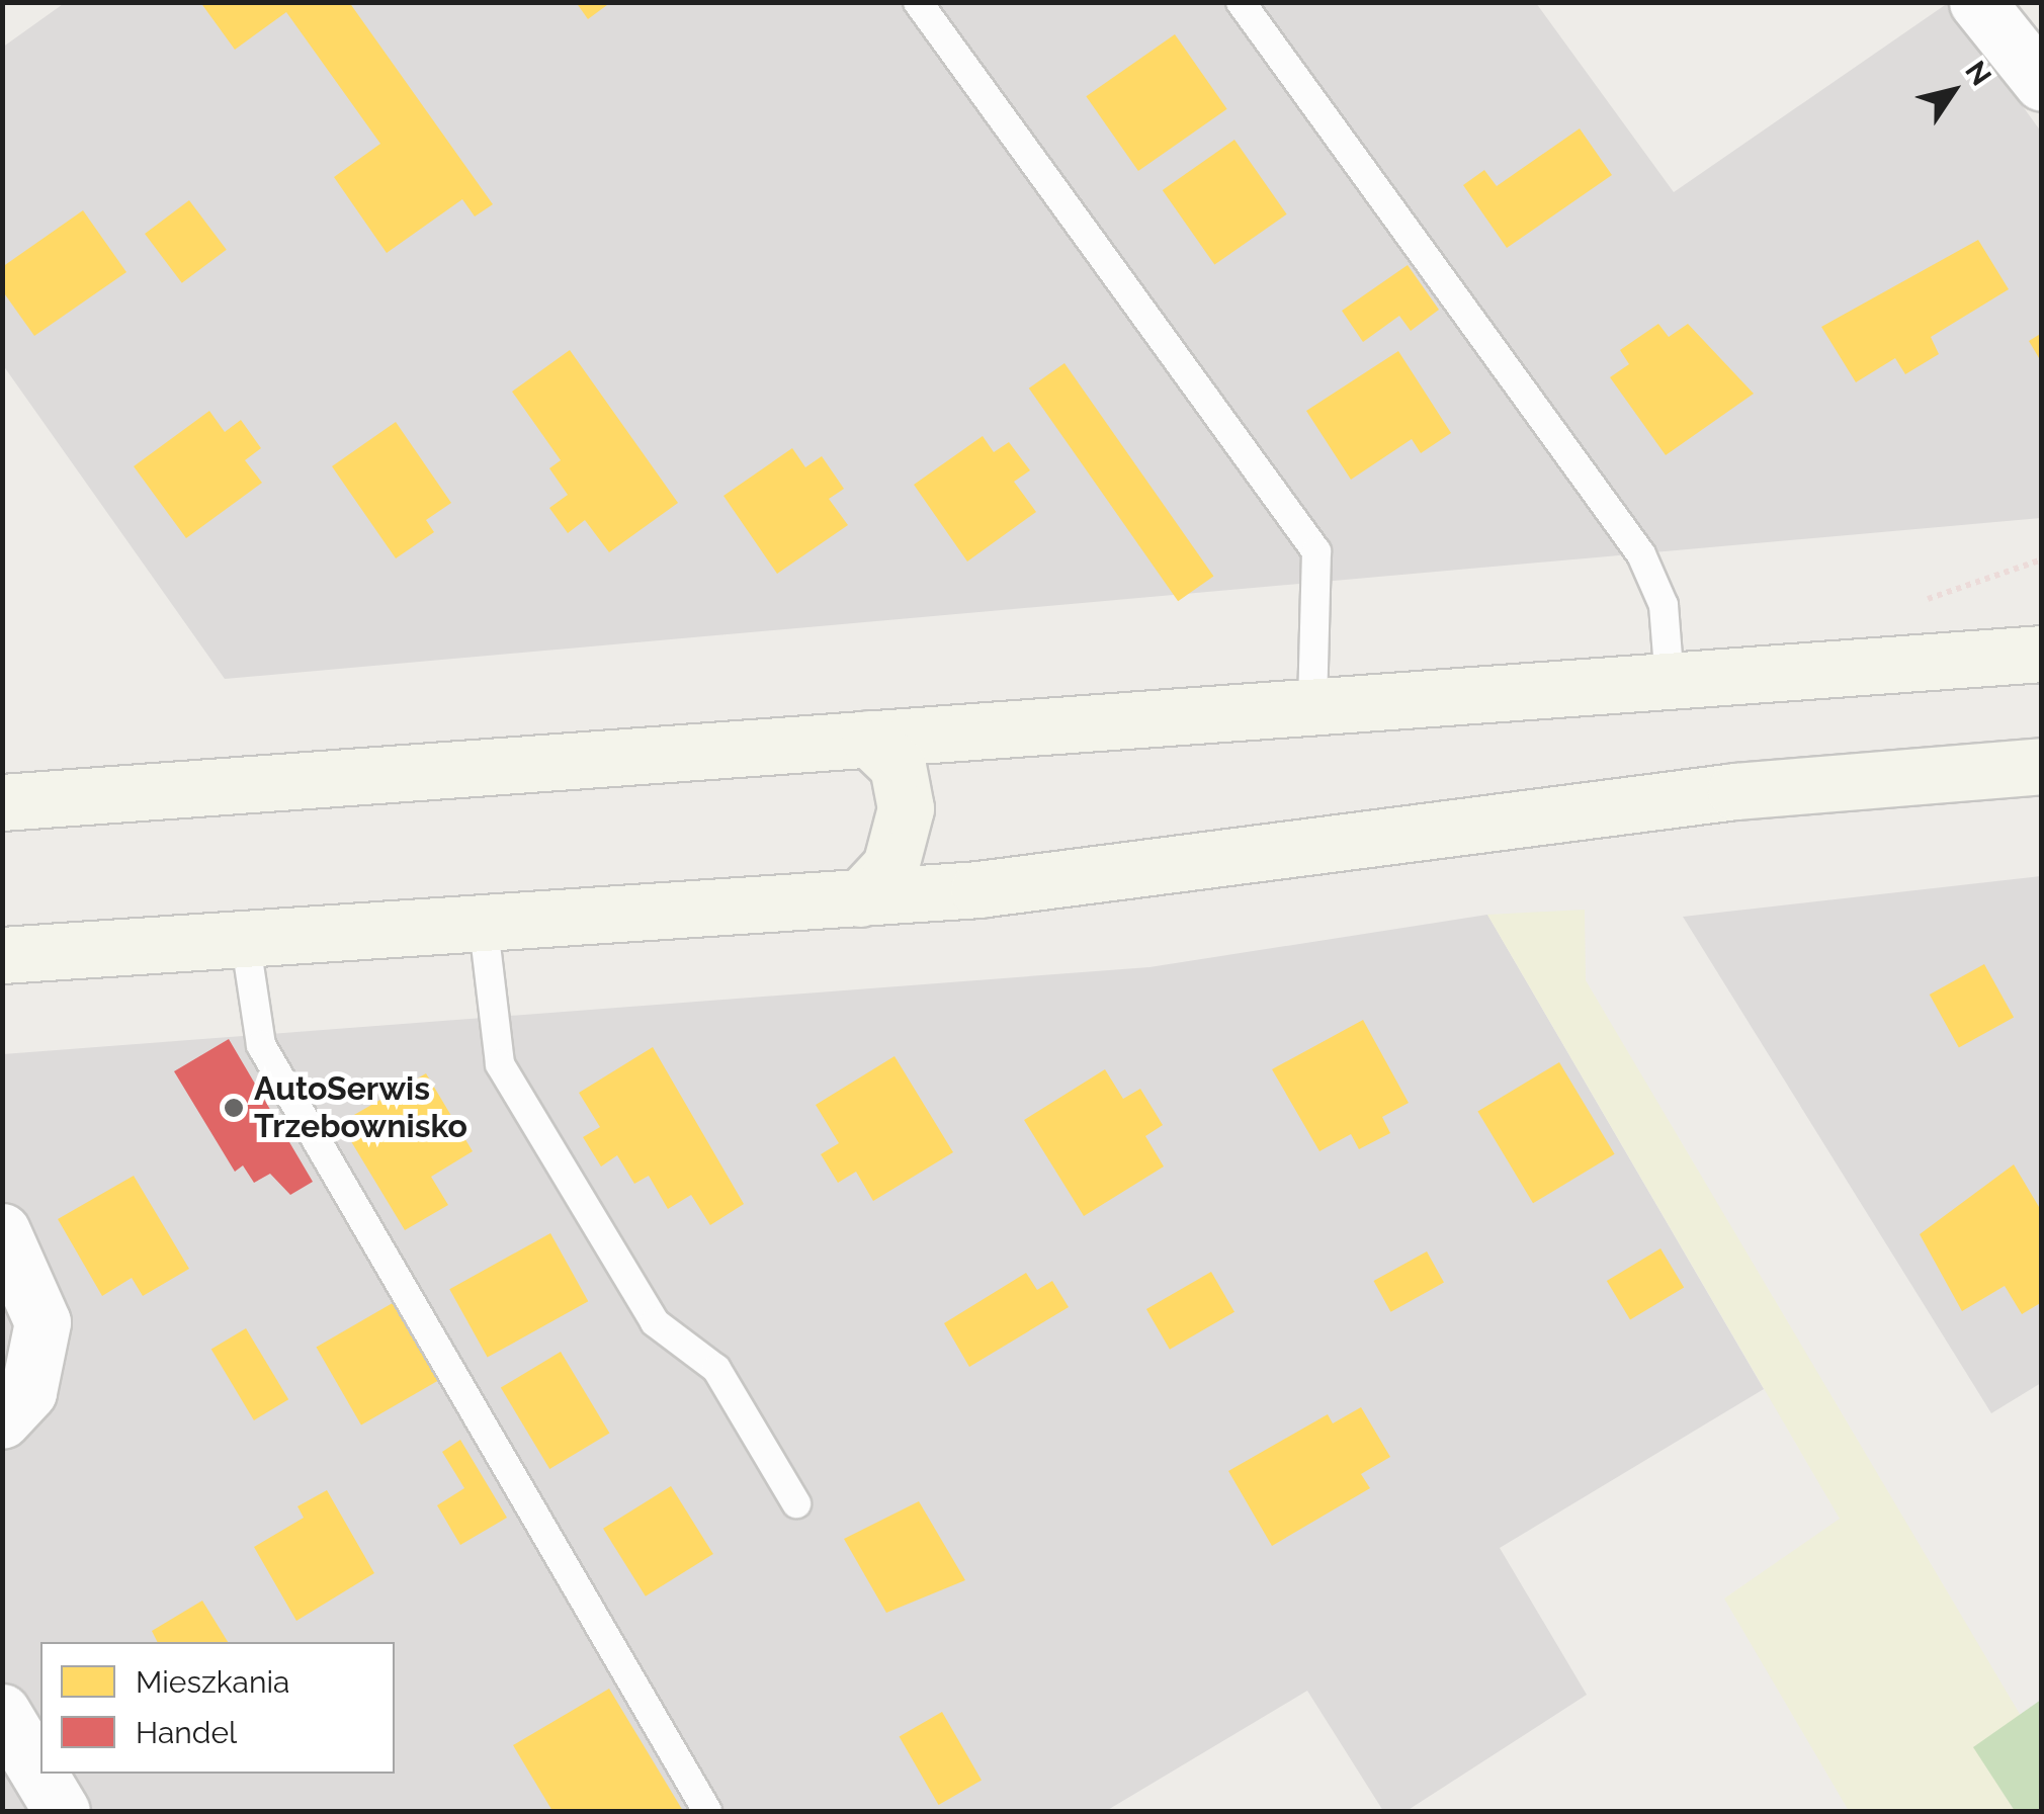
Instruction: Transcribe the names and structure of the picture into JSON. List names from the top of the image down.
{
  "places": ["AutoSerwis Trzebownisko"],
  "legend": ["Mieszkania", "Handel"],
  "north": "top right"
}
